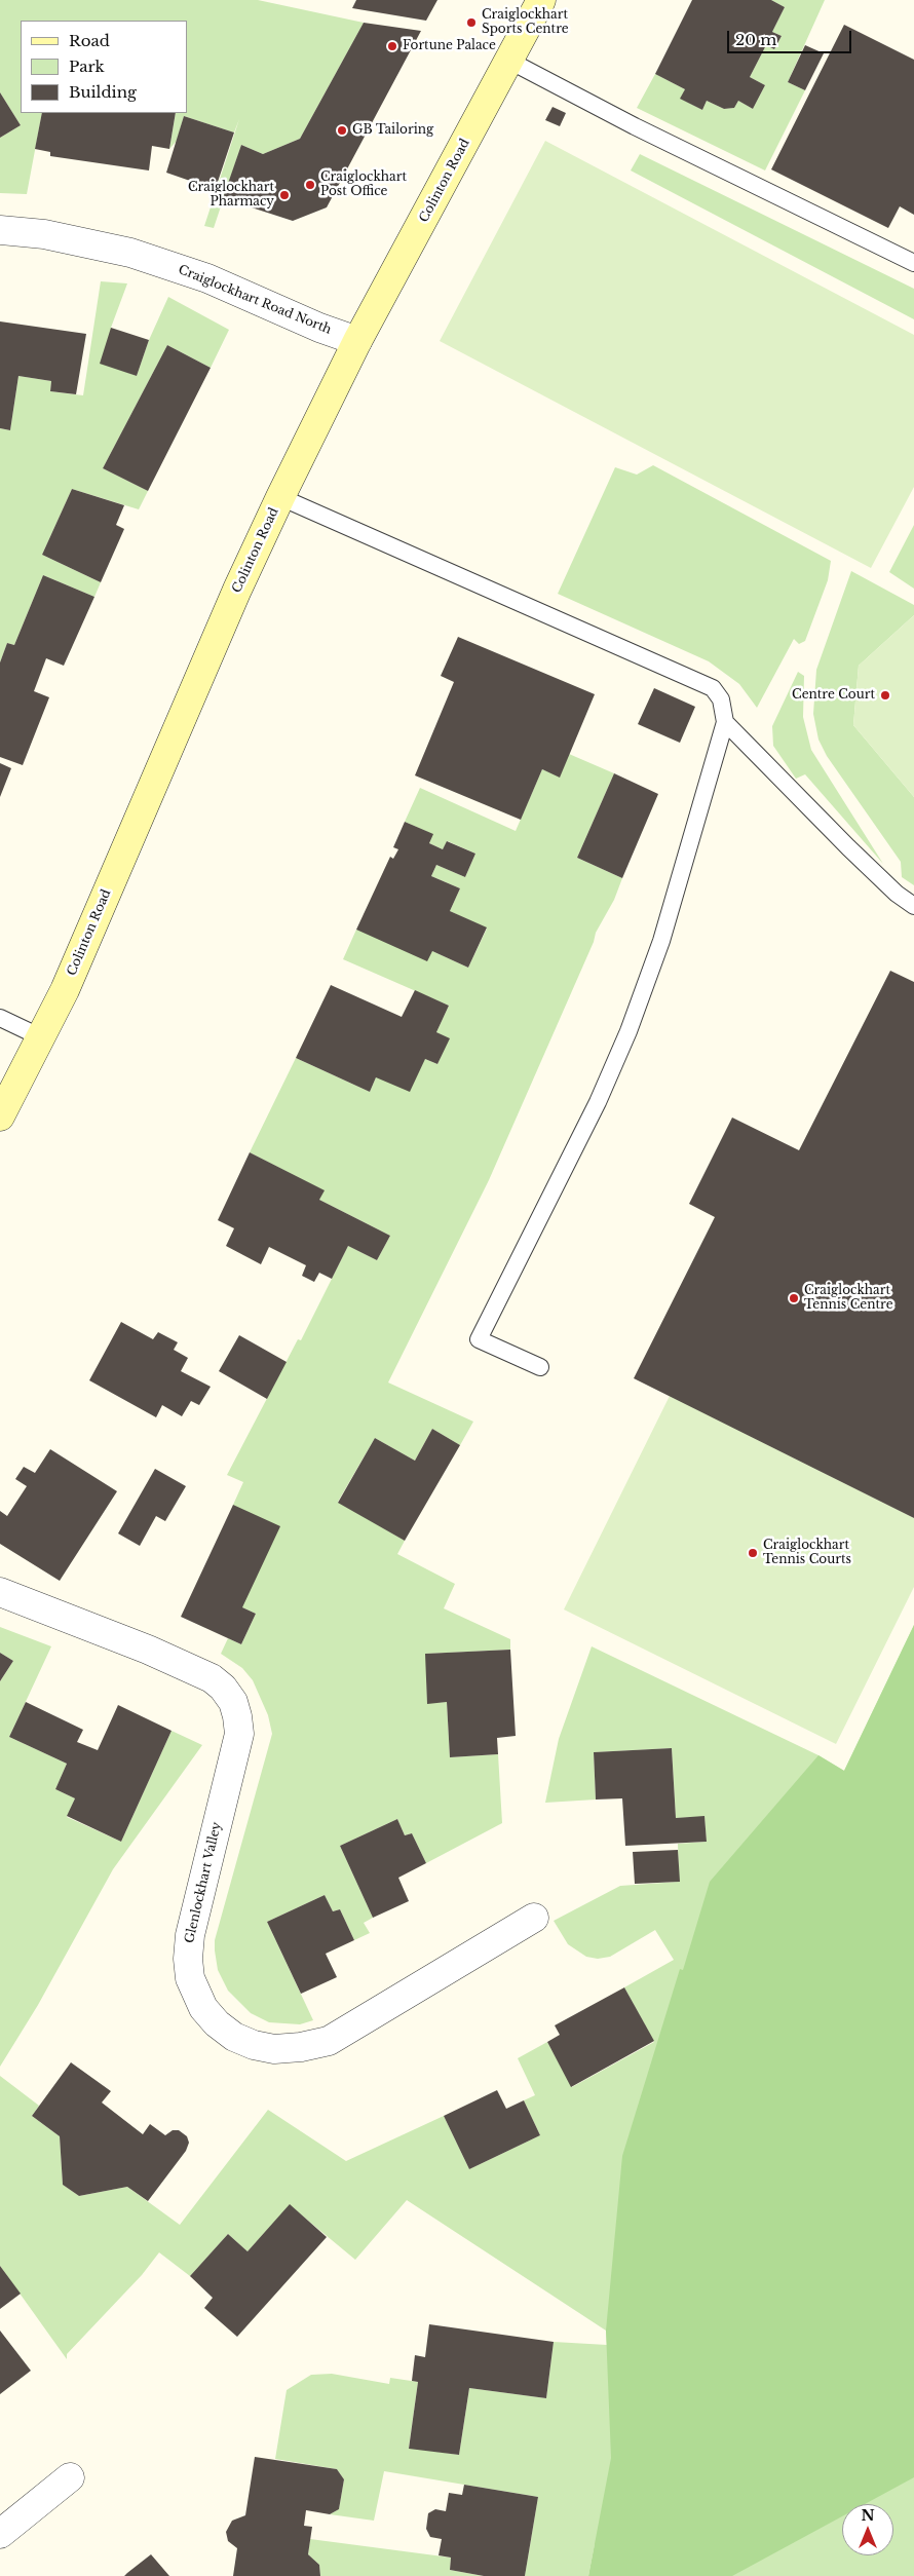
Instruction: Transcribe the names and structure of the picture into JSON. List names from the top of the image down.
{
  "streets": {
    "street": ["Colinton Road", "Craiglockhart Road North", "Glenlockhart Valley"]
  },
  "crossings": [
    ["Colinton Road", "Craiglockhart Road North"]
  ],
  "places": [
    "Craiglockhart Sports Centre",
    "Fortune Palace",
    "GB Tailoring",
    "Craiglockhart Post Office",
    "Craiglockhart Pharmacy",
    "Centre Court",
    "Craiglockhart Tennis Centre",
    "Craiglockhart Tennis Courts"
  ],
  "legend": ["Road", "Park", "Building"],
  "scale_bar": "20 m",
  "north": "top"
}
